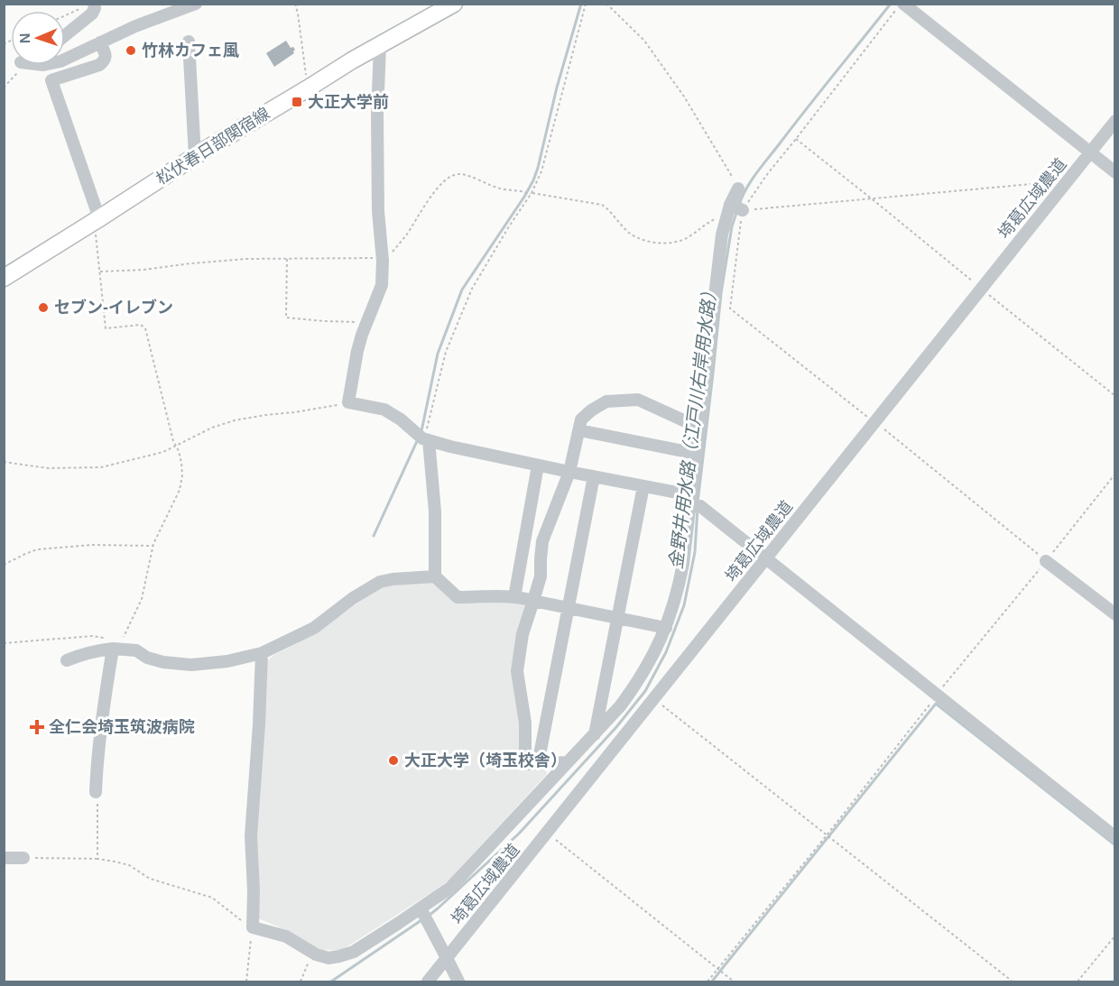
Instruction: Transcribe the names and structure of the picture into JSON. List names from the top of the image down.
{
  "streets": {
    "main road": ["松伏春日部関宿線"],
    "street": ["埼葛広域農道"]
  },
  "water": ["金野井用水路（江戸川右岸用水路）"],
  "places": {
    "other": ["竹林カフェ風", "セブン-イレブン", "大正大学（埼玉校舎）"],
    "transit": ["大正大学前"],
    "health": ["全仁会埼玉筑波病院"]
  },
  "north": "left"
}
